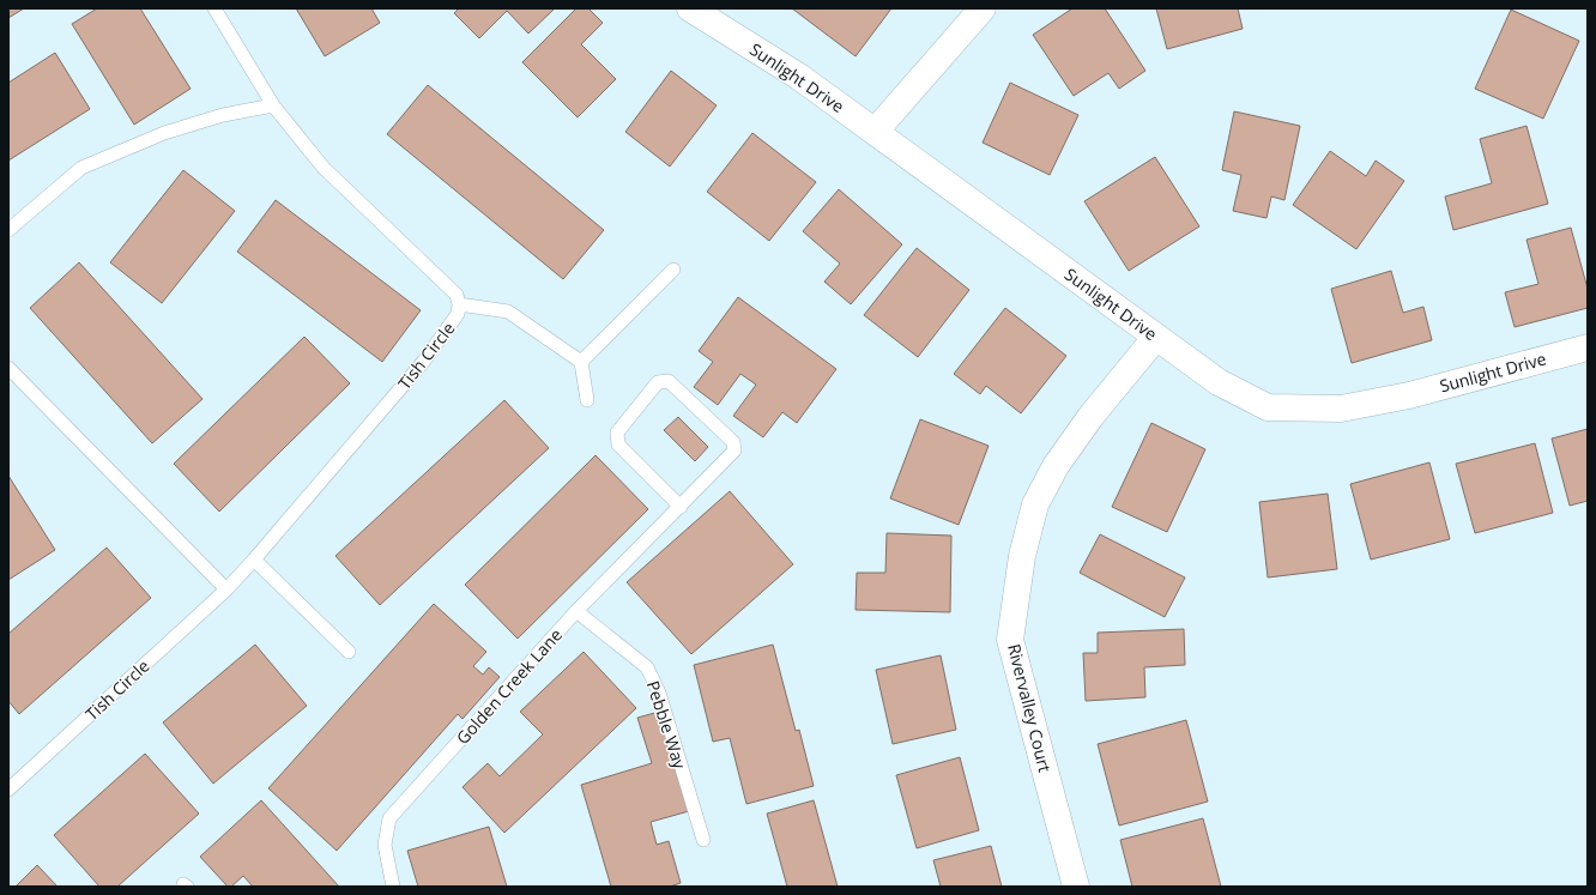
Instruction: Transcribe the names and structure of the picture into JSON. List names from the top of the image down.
{
  "streets": {
    "street": ["Sunlight Drive", "Rivervalley Court"],
    "lane": ["Tish Circle", "Golden Creek Lane", "Pebble Way"]
  },
  "crossings": [
    ["Sunlight Drive", "Rivervalley Court"],
    ["Golden Creek Lane", "Pebble Way"]
  ]
}
